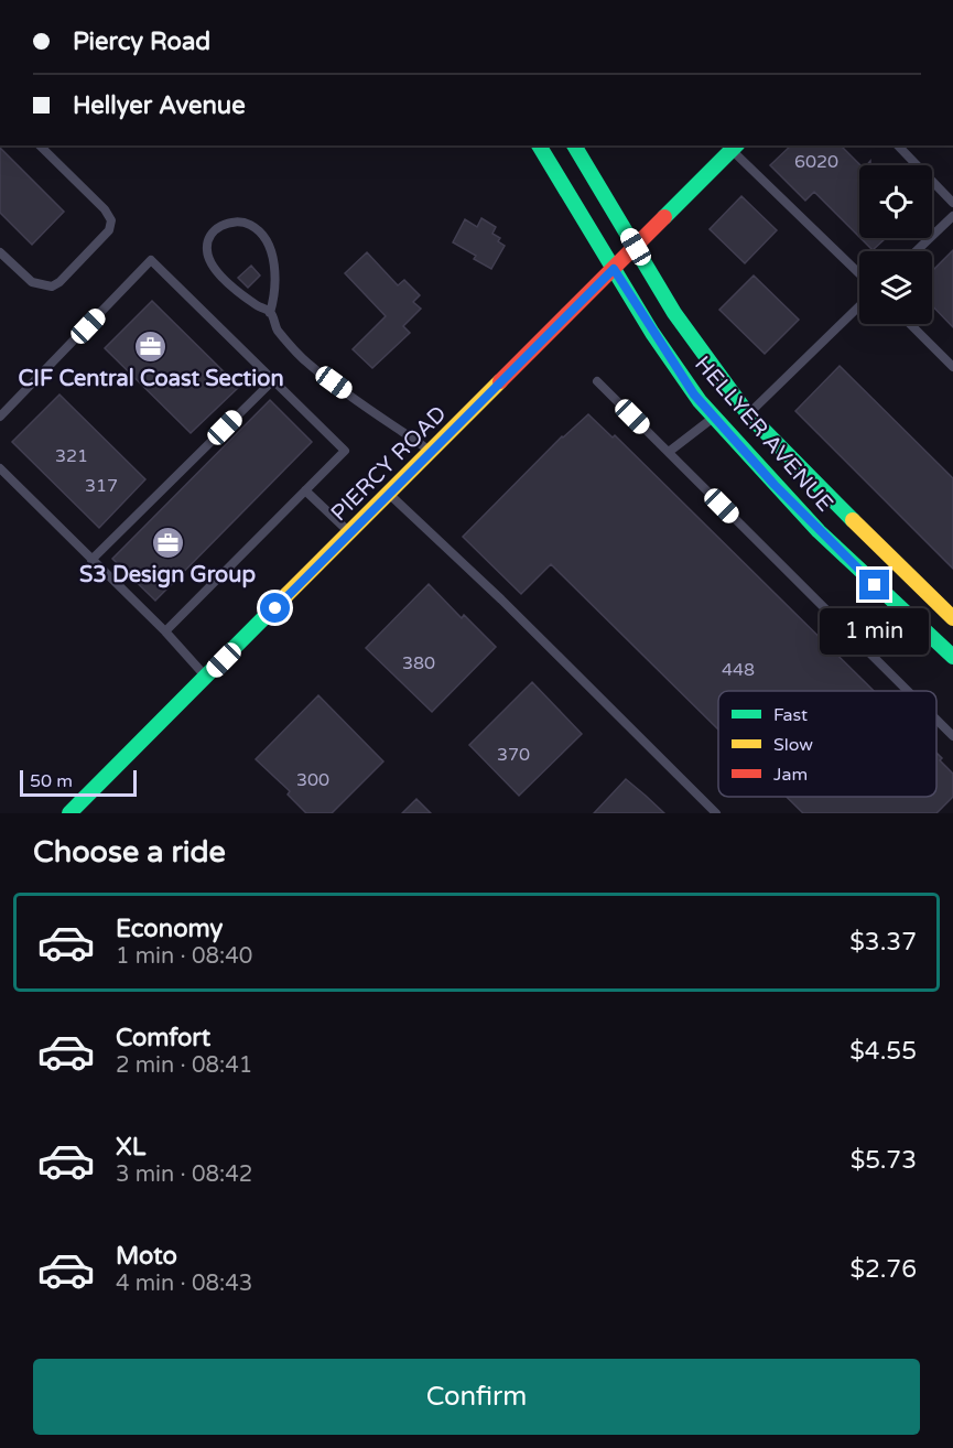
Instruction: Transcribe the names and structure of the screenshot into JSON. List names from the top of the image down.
{
  "streets": {
    "main road": ["HELLYER AVENUE", "PIERCY ROAD"]
  },
  "crossings": [
    ["HELLYER AVENUE", "PIERCY ROAD"]
  ],
  "places": {
    "office": ["CIF Central Coast Section", "S3 Design Group"]
  },
  "house_numbers": [
    "6020",
    "321",
    "317",
    "380",
    "448",
    "370",
    "300"
  ],
  "legend": ["Fast", "Slow", "Jam"],
  "scale_bar": "50 m",
  "page": {
    "banner": ["Piercy Road", "Hellyer Avenue"],
    "bubble": "1 min",
    "scale": "50 m",
    "heading": "Choose a ride",
    "list": [
      {
        "name": "Economy",
        "note": "1 min · 08:40",
        "value": "$3.37"
      },
      {
        "name": "Comfort",
        "note": "2 min · 08:41",
        "value": "$4.55"
      },
      {
        "name": "XL",
        "note": "3 min · 08:42",
        "value": "$5.73"
      },
      {
        "name": "Moto",
        "note": "4 min · 08:43",
        "value": "$2.76"
      }
    ],
    "buttons": "Confirm"
  }
}
